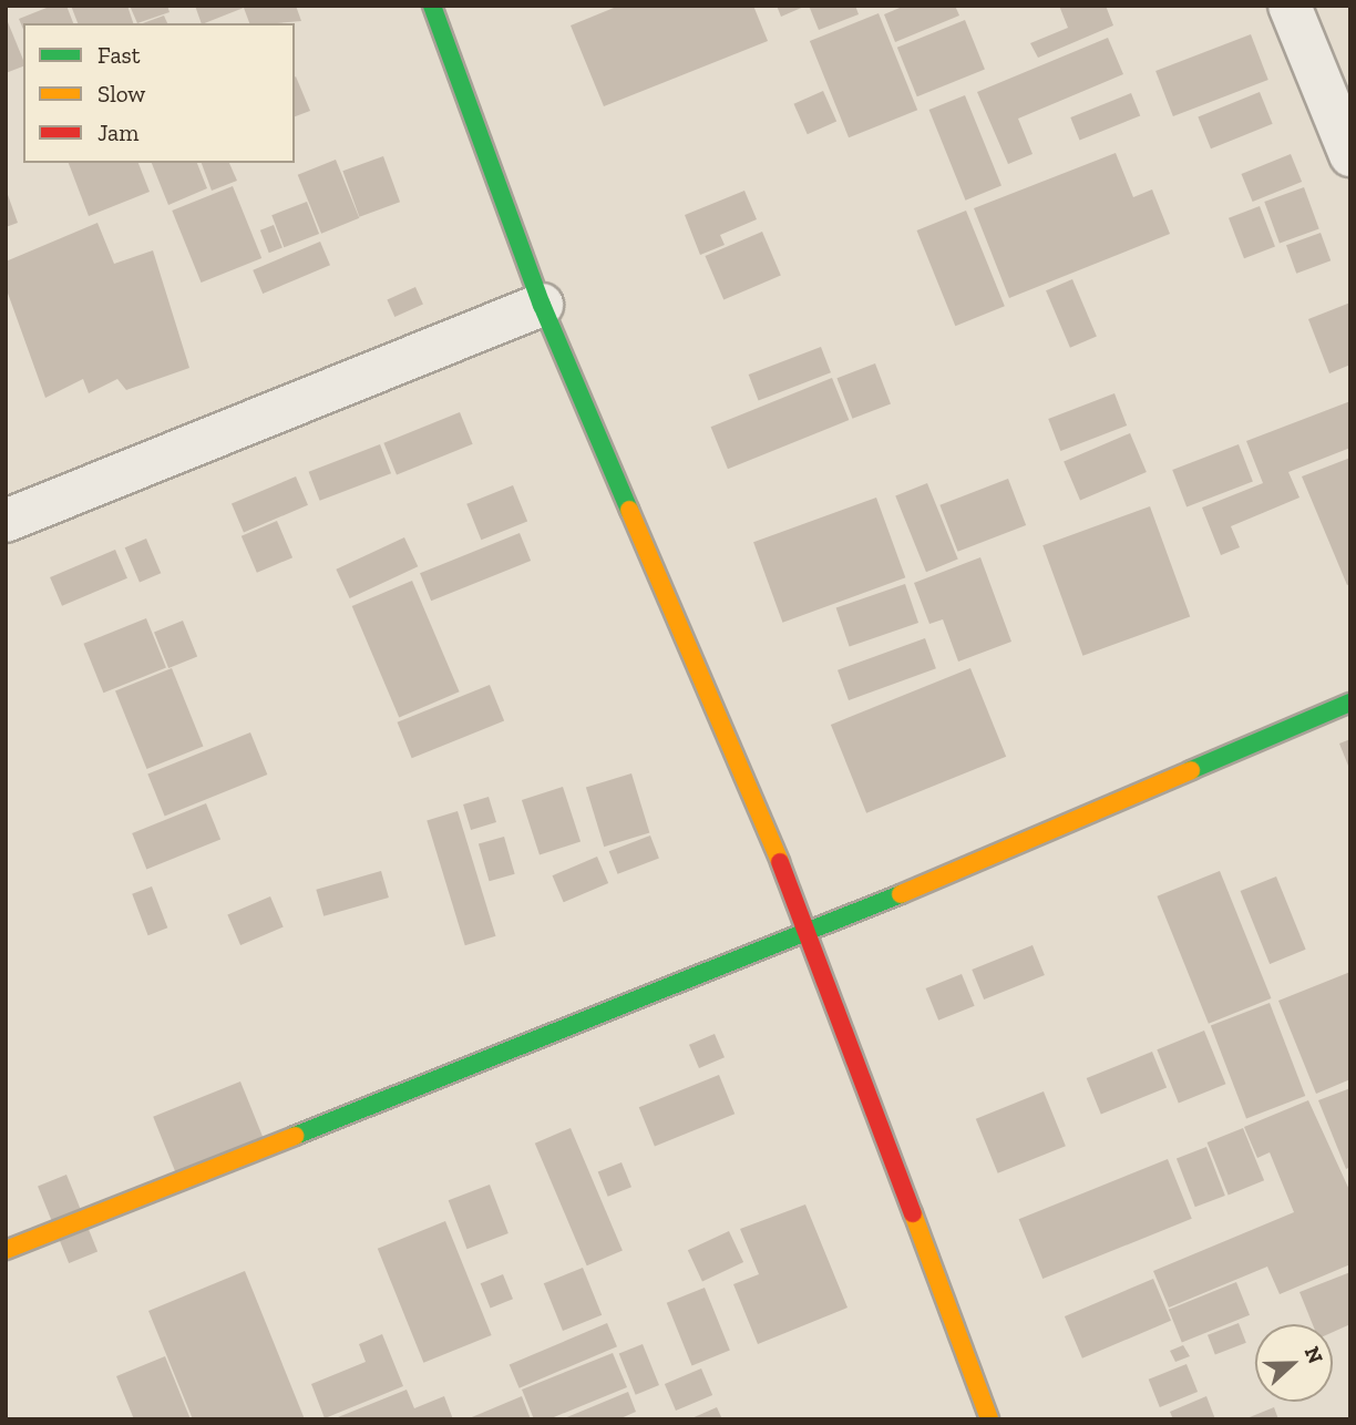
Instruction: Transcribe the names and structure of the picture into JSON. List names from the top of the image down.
{
  "legend": ["Fast", "Slow", "Jam"],
  "north": "right"
}
